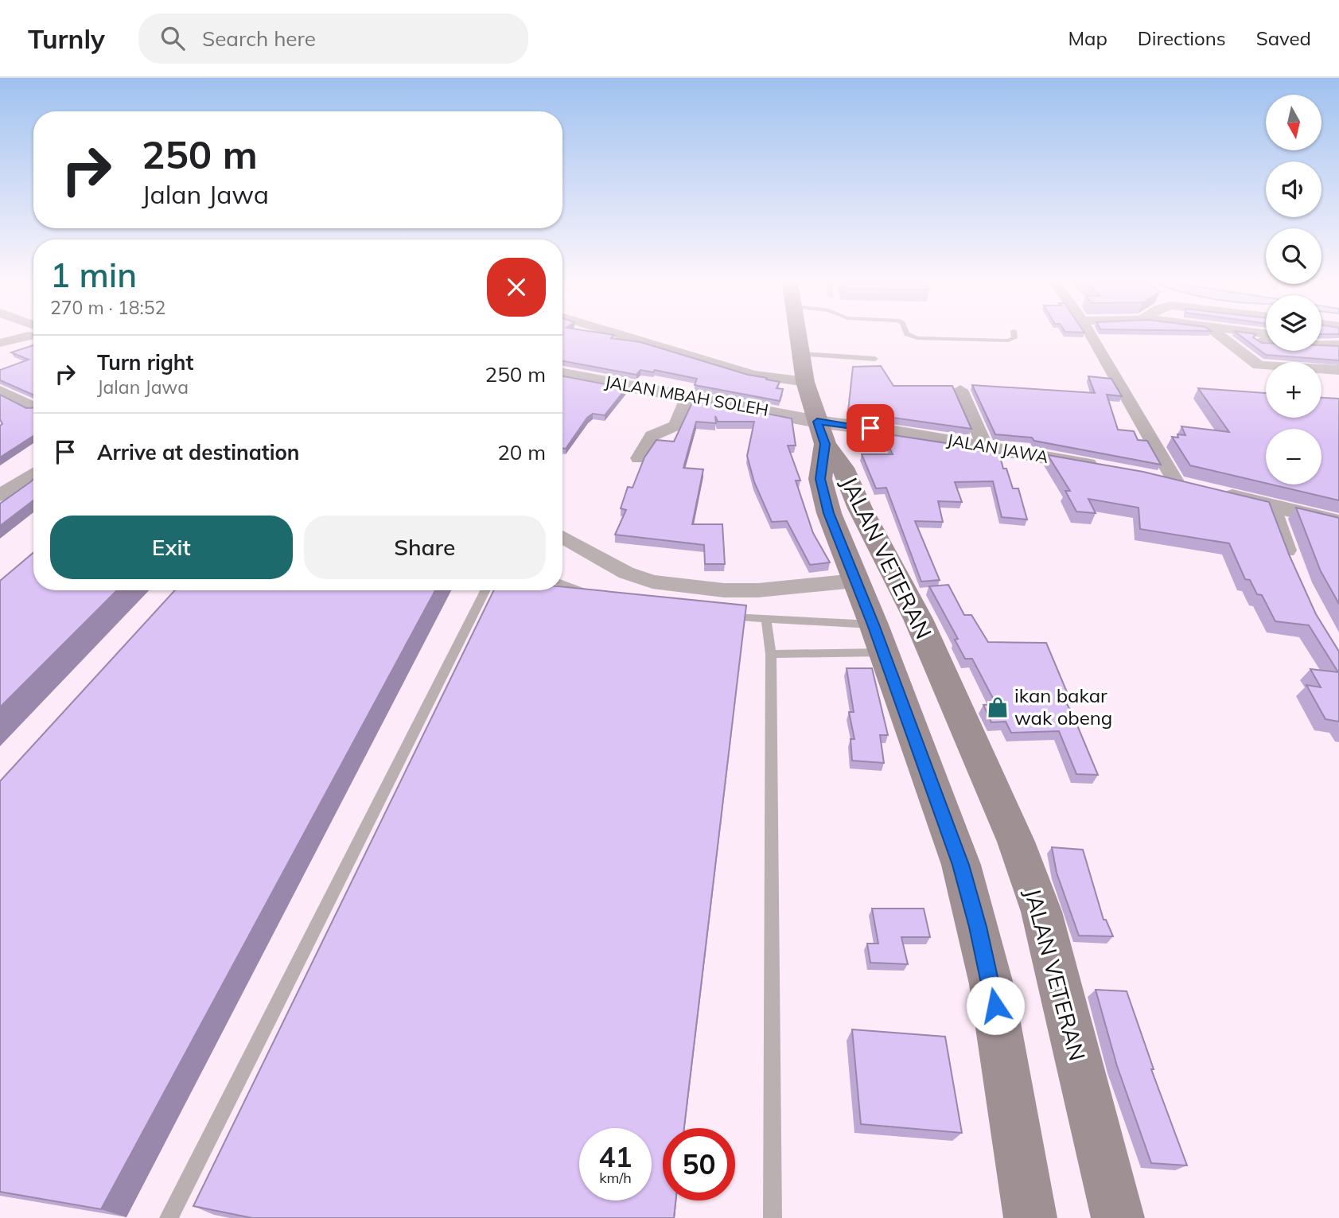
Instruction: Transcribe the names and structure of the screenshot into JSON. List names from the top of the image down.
{
  "streets": {
    "main road": ["JALAN VETERAN"],
    "street": ["JALAN MBAH SOLEH", "JALAN JAWA"]
  },
  "crossings": [
    ["JALAN MBAH SOLEH", "JALAN JAWA"],
    ["JALAN MBAH SOLEH", "JALAN VETERAN"],
    ["JALAN JAWA", "JALAN VETERAN"]
  ],
  "places": {
    "shop": ["ikan bakar wak obeng"]
  },
  "north": "bottom",
  "page": {
    "header": "Turnly",
    "search": "Search here",
    "nav": ["Map", "Directions", "Saved"],
    "map_buttons": ["+", "−"],
    "turn": ["250 m", "Jalan Jawa"],
    "heading": ["1 min", "270 m · 18:52"],
    "list": [
      {
        "name": "Turn right",
        "note": "Jalan Jawa",
        "value": "250 m"
      },
      {
        "name": "Arrive at destination",
        "value": "20 m"
      }
    ],
    "buttons": ["Exit", "Share"],
    "speed": "41 km/h",
    "limit": "50"
  }
}
